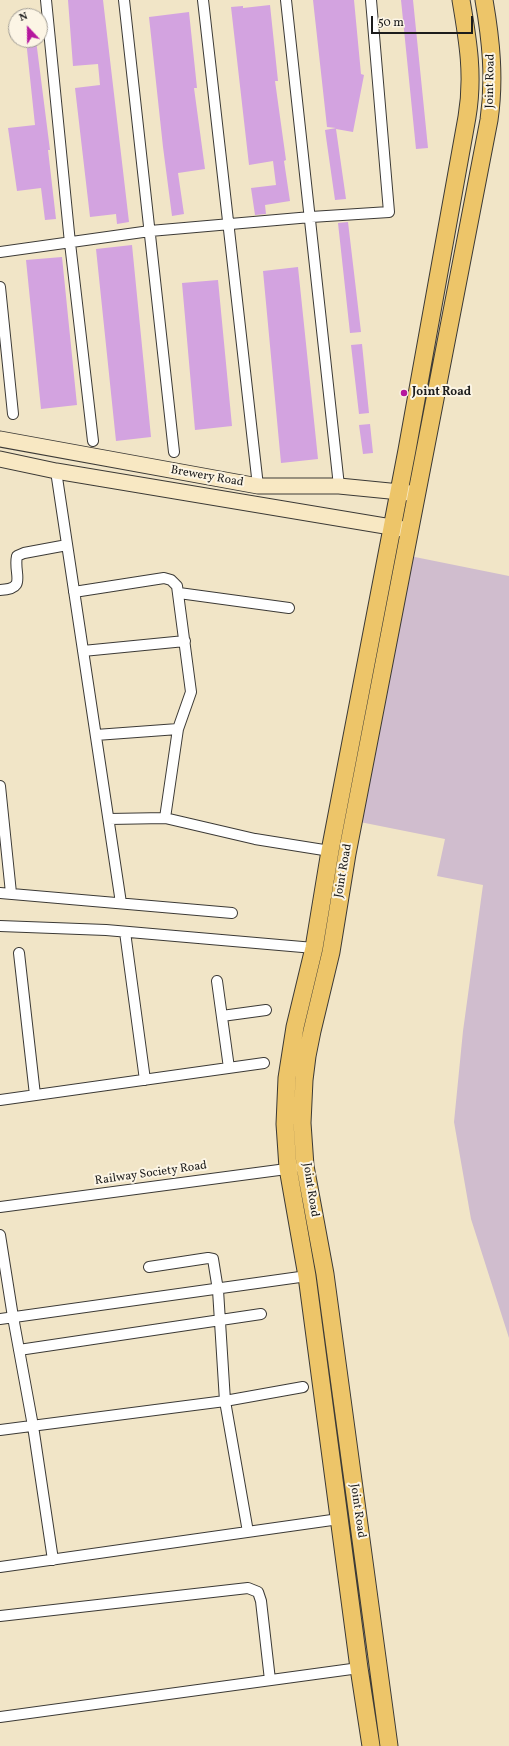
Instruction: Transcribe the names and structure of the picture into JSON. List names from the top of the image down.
{
  "streets": {
    "main road": ["Joint Road", "Brewery Road"],
    "street": ["Railway Society Road"]
  },
  "crossings": [
    ["Joint Road", "Brewery Road"],
    ["Joint Road", "Railway Society Road"]
  ],
  "places": ["Joint Road"],
  "scale_bar": "50 m",
  "north": "top"
}
